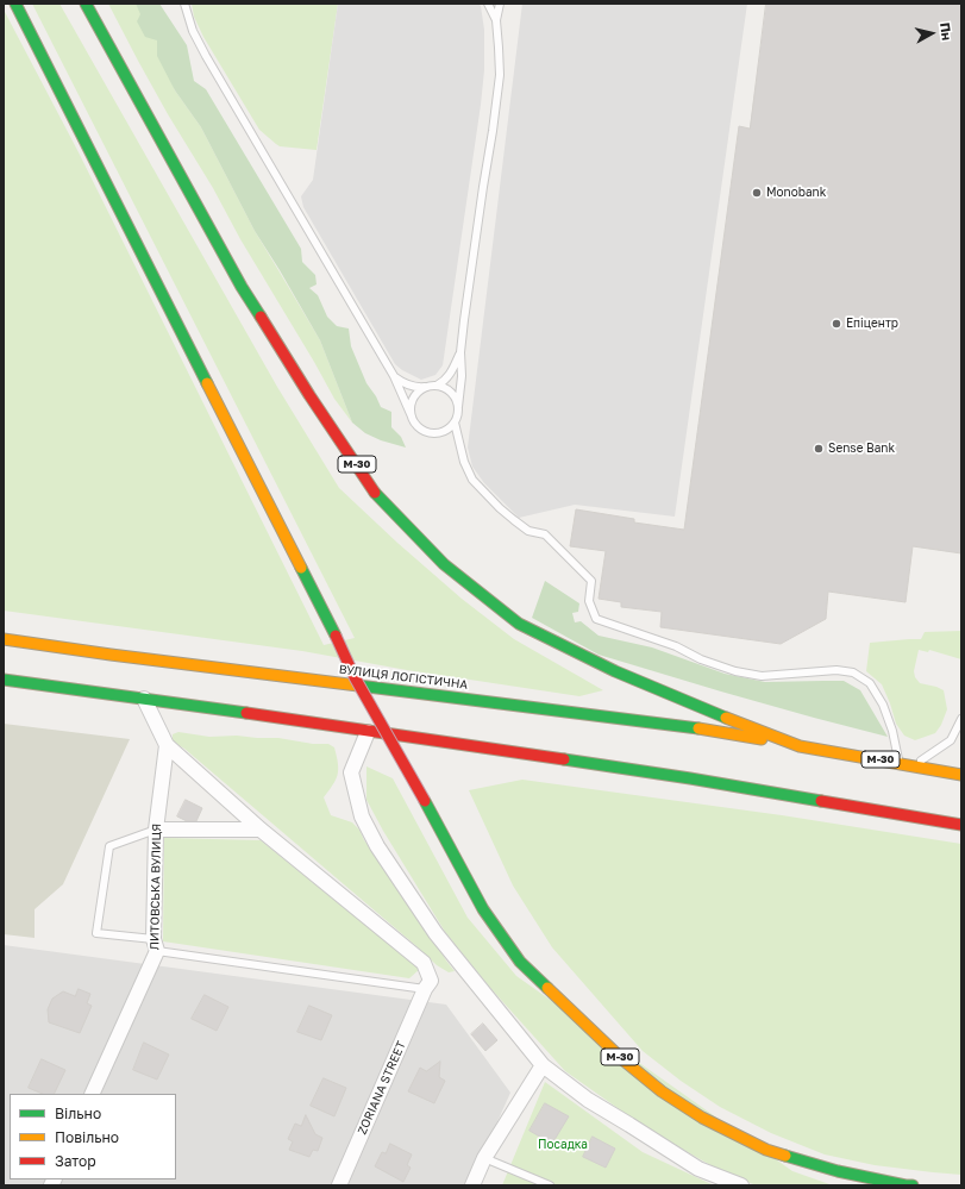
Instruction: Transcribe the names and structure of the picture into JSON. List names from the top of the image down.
{
  "streets": {
    "main road": ["М-30", "ВУЛИЦЯ ЛОГІСТИЧНА"],
    "street": ["ЛИТОВСЬКА ВУЛИЦЯ", "ZORIANA STREET"]
  },
  "crossings": [
    ["М-30", "ВУЛИЦЯ ЛОГІСТИЧНА"]
  ],
  "parks": ["Посадка"],
  "places": ["Monobank", "Епіцентр", "Sense Bank"],
  "legend": ["Вільно", "Повільно", "Затор"],
  "north": "right"
}
